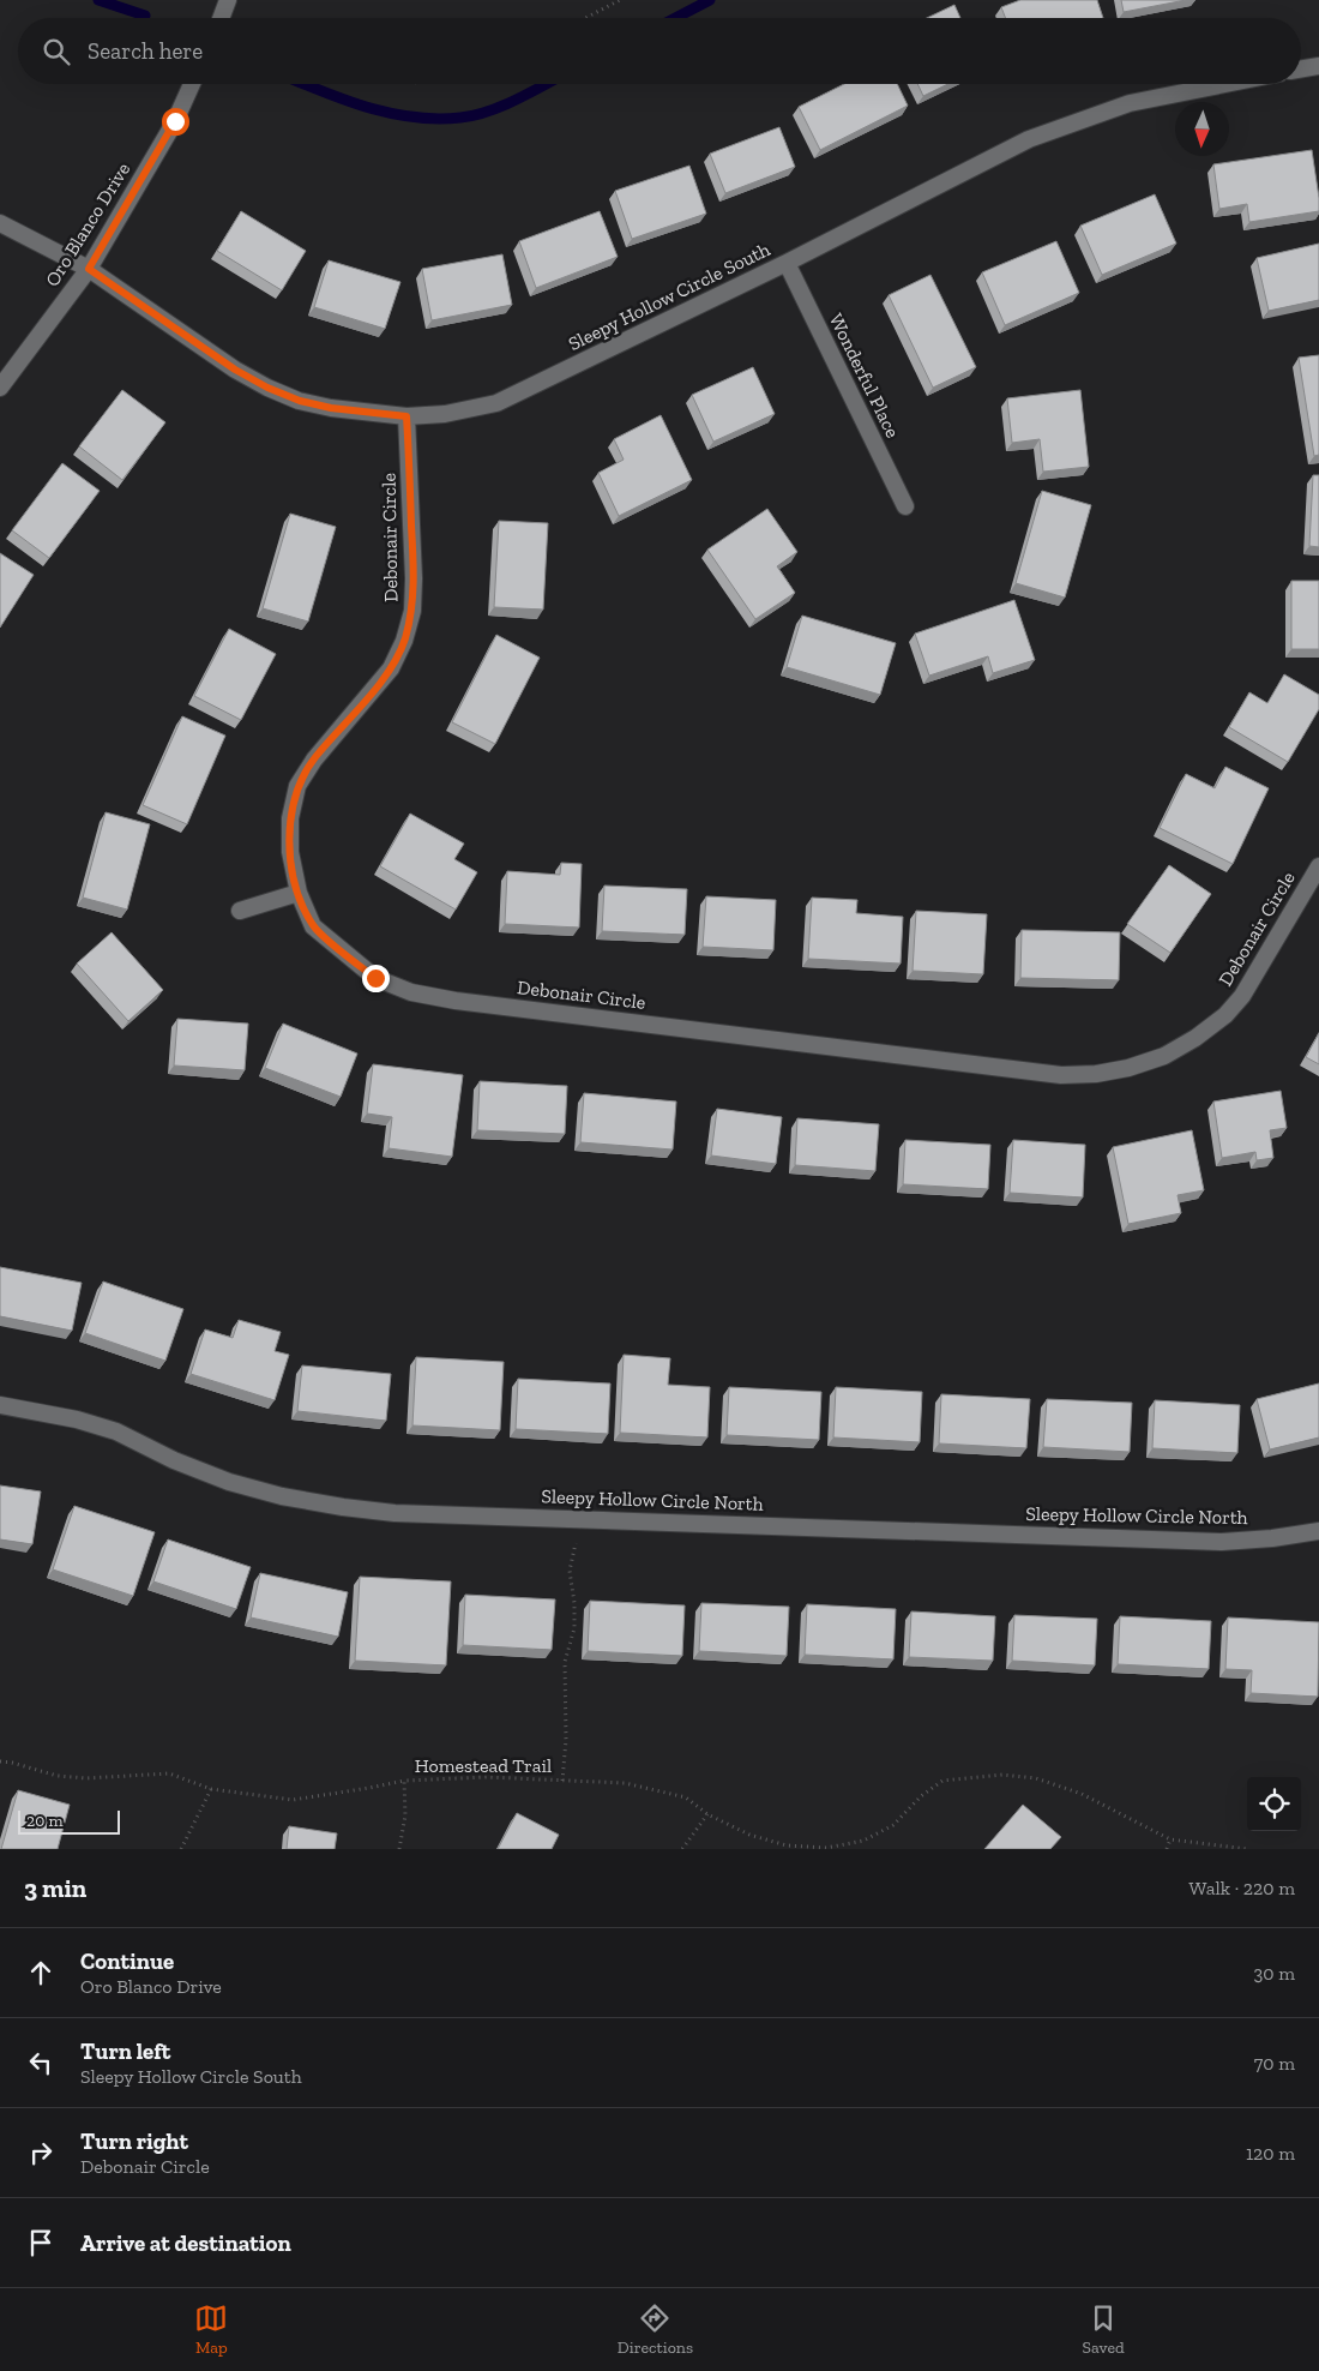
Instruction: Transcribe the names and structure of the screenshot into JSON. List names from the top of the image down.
{
  "streets": {
    "street": [
      "Oro Blanco Drive",
      "Sleepy Hollow Circle South",
      "Wonderful Place",
      "Debonair Circle",
      "Sleepy Hollow Circle North"
    ],
    "path": ["Homestead Trail"]
  },
  "crossings": [
    ["Oro Blanco Drive", "Sleepy Hollow Circle South"],
    ["Sleepy Hollow Circle South", "Wonderful Place"],
    ["Sleepy Hollow Circle South", "Debonair Circle"],
    ["Sleepy Hollow Circle North", "Homestead Trail"]
  ],
  "scale_bar": "20 m",
  "north": "bottom",
  "page": {
    "search": "Search here",
    "scale": "20 m",
    "heading": ["3 min", "Walk · 220 m"],
    "list": [
      ["Continue", "Oro Blanco Drive", "30 m"],
      ["Turn left", "Sleepy Hollow Circle South", "70 m"],
      ["Turn right", "Debonair Circle", "120 m"],
      "Arrive at destination"
    ],
    "nav": ["Map", "Directions", "Saved"]
  }
}
